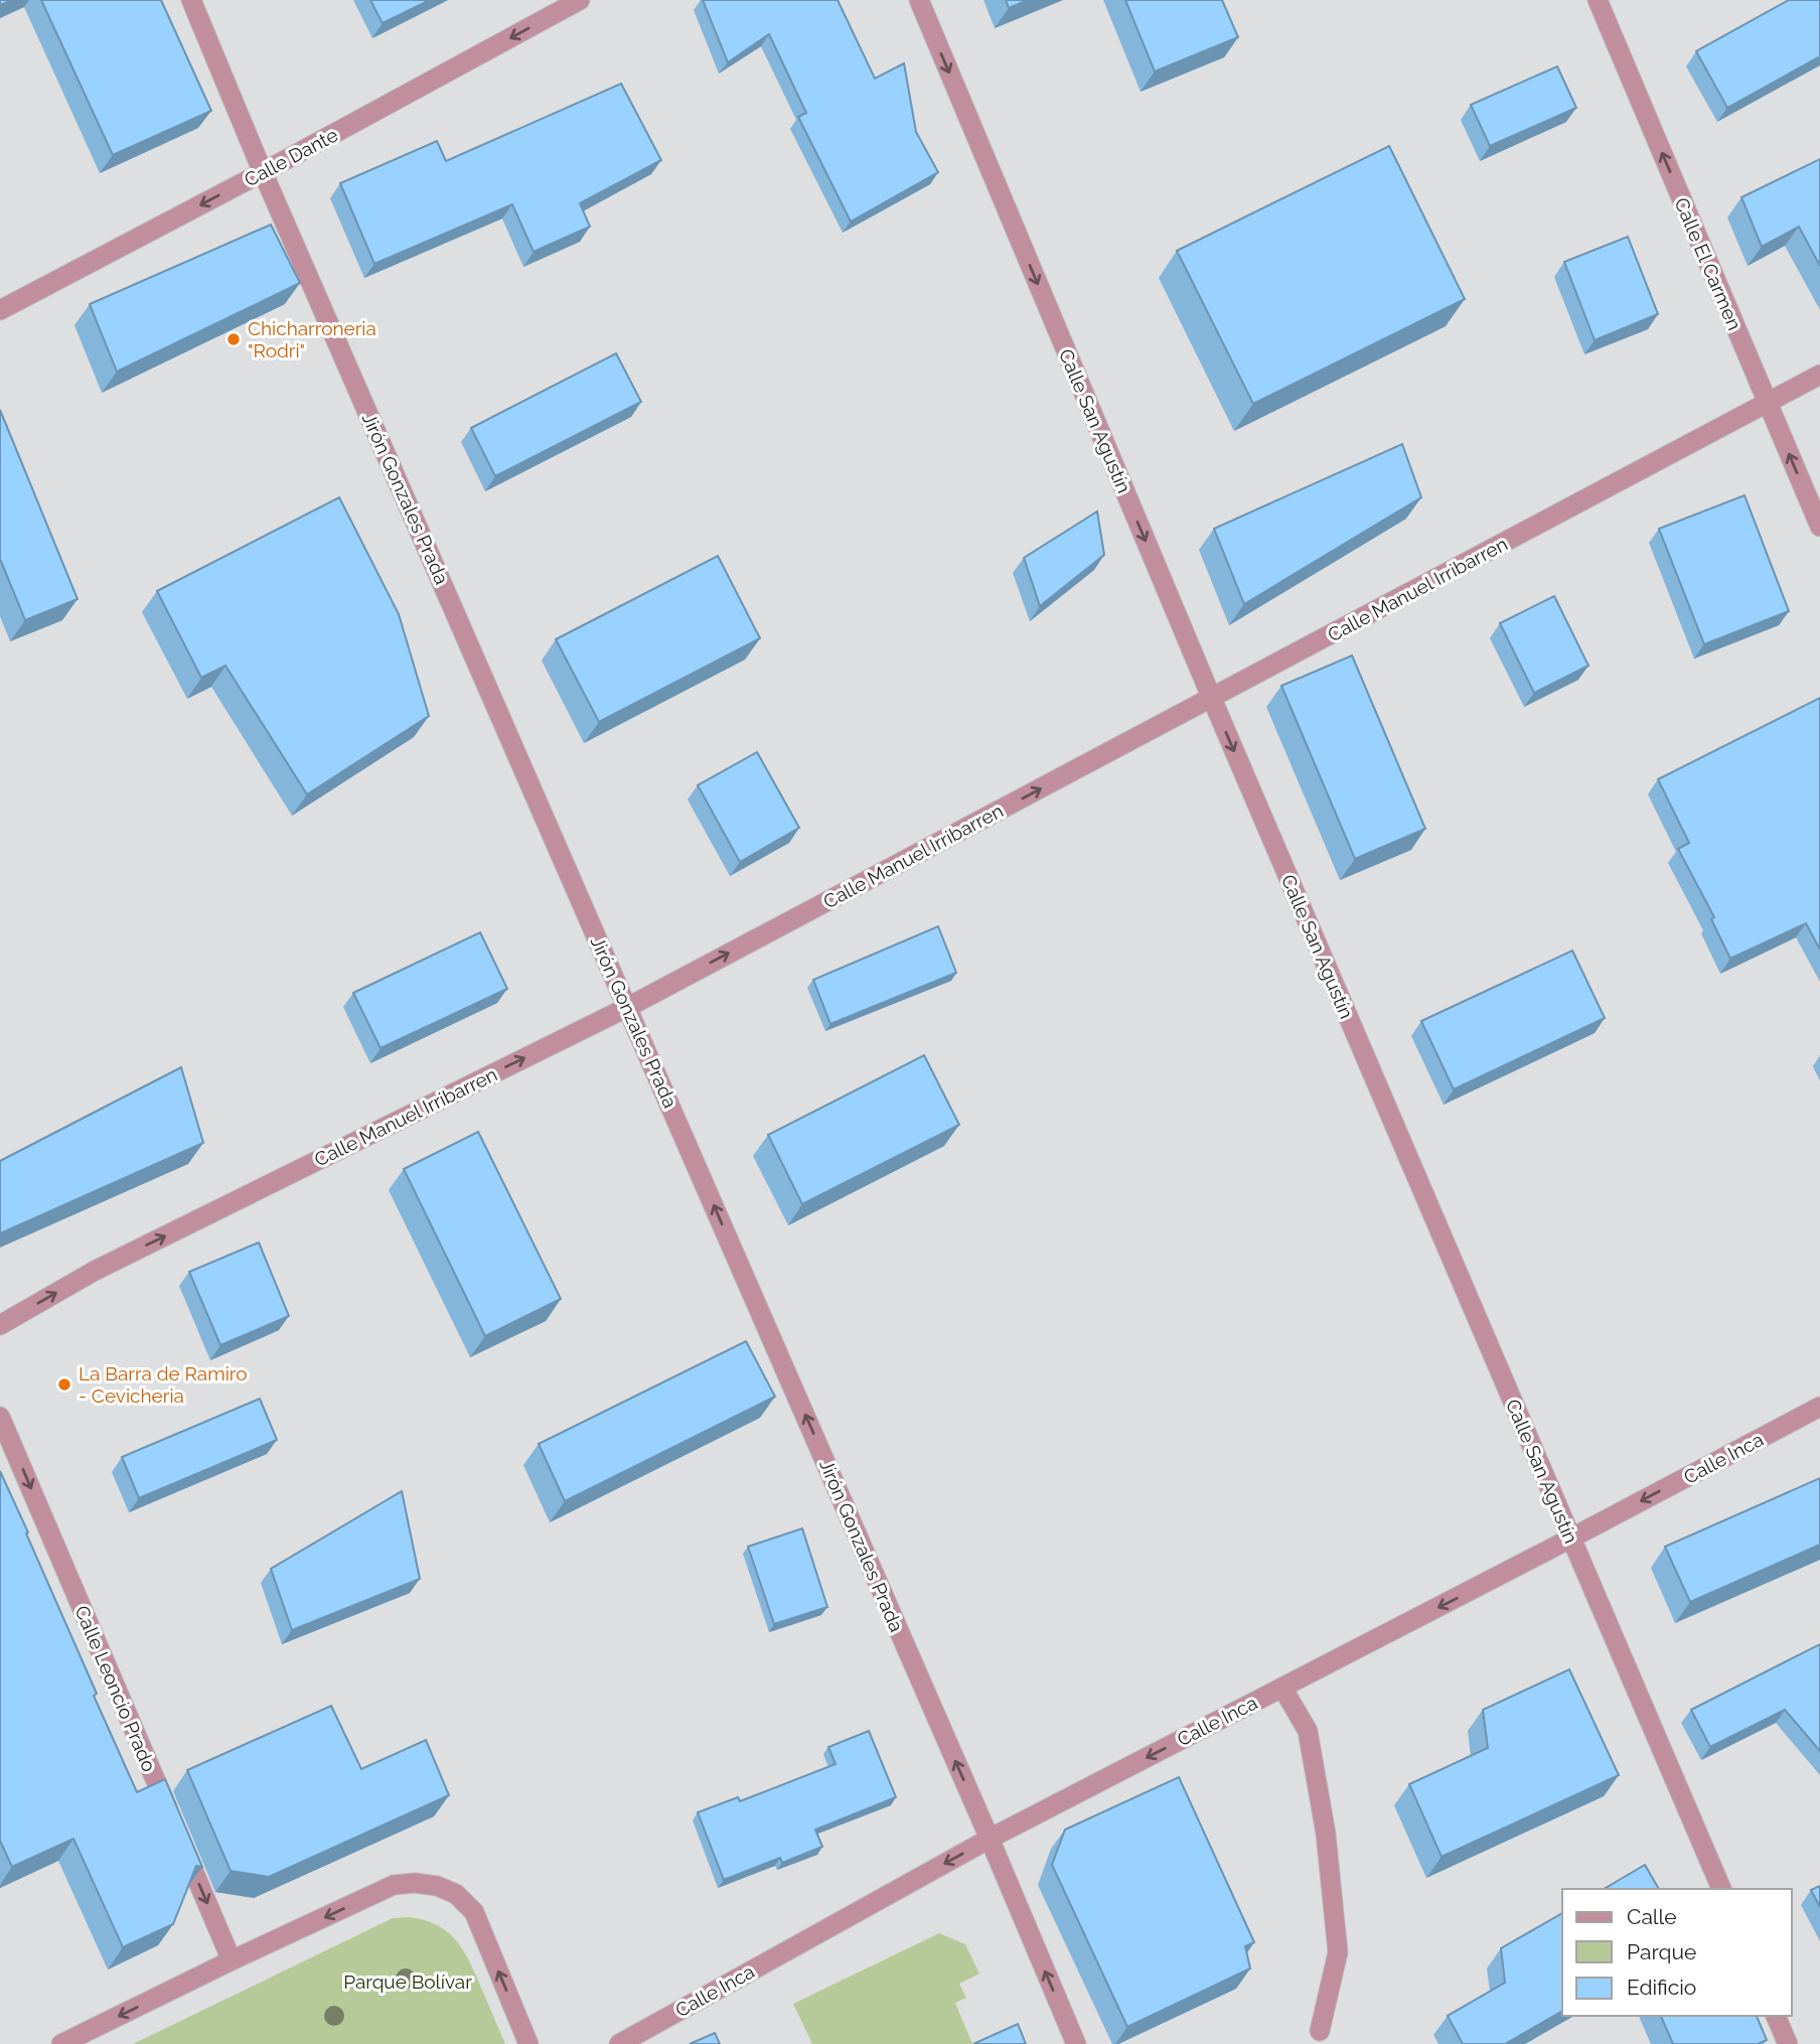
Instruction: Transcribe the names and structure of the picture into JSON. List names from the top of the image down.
{
  "streets": {
    "street": [
      "Calle Dante",
      "Calle El Carmen",
      "Calle San Agustín",
      "Jirón Gonzales Prada",
      "Calle Manuel Irribarren",
      "Calle Inca",
      "Calle Leoncio Prado"
    ]
  },
  "crossings": [
    ["Calle Dante", "Jirón Gonzales Prada"],
    ["Calle El Carmen", "Calle Manuel Irribarren"],
    ["Calle San Agustín", "Calle Manuel Irribarren"],
    ["Calle San Agustín", "Calle Inca"],
    ["Jirón Gonzales Prada", "Calle Manuel Irribarren"],
    ["Jirón Gonzales Prada", "Calle Inca"]
  ],
  "one_way": [
    "Calle Dante",
    "Calle El Carmen",
    "Calle San Agustín",
    "Jirón Gonzales Prada",
    "Calle Manuel Irribarren",
    "Calle Inca",
    "Calle Leoncio Prado"
  ],
  "parks": ["Parque Bolívar"],
  "places": ["Chicharroneria \"Rodri\"", "La Barra de Ramiro - Cevicheria"],
  "legend": ["Calle", "Parque", "Edificio"]
}
